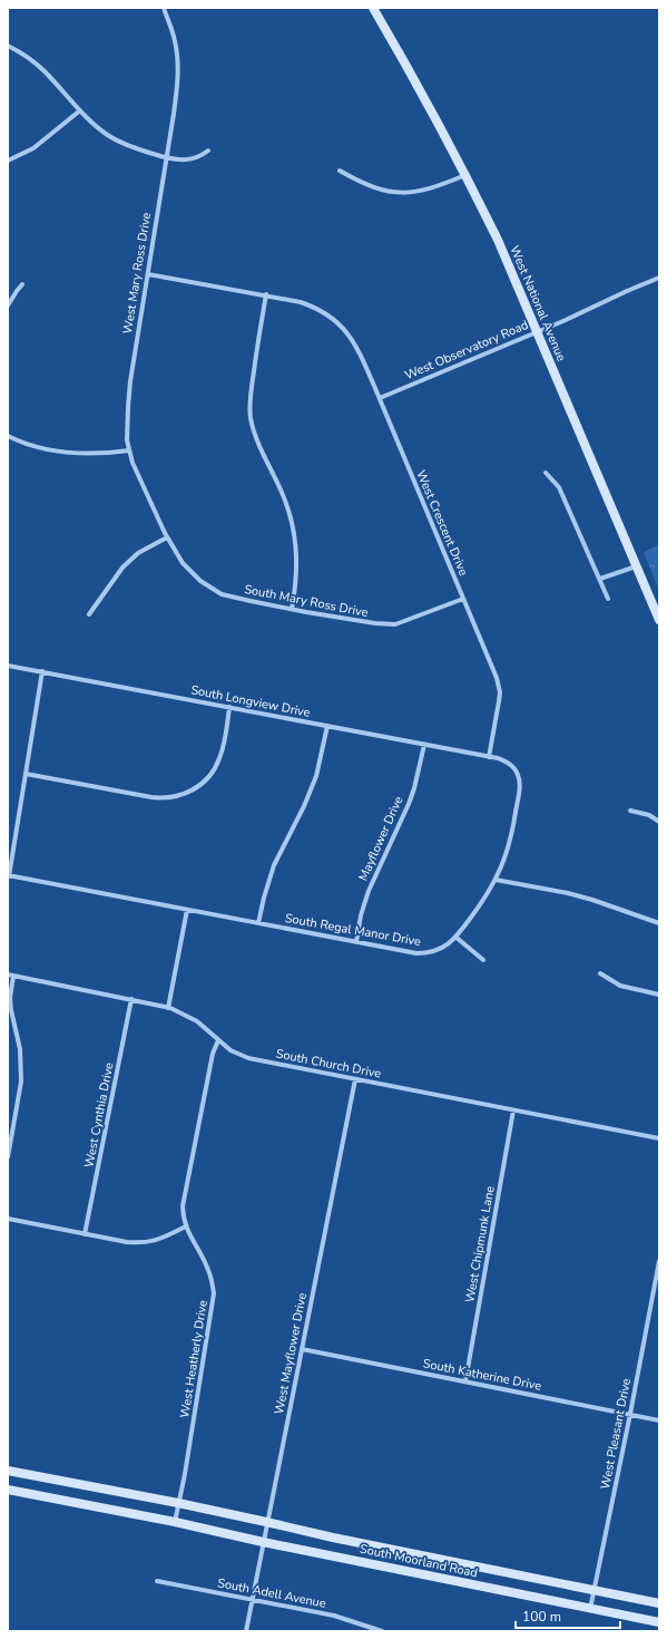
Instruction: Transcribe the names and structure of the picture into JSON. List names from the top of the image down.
{
  "streets": {
    "main road": ["West National Avenue", "South Moorland Road"],
    "street": [
      "West Mary Ross Drive",
      "West Observatory Road",
      "West Crescent Drive",
      "South Mary Ross Drive",
      "South Longview Drive",
      "Mayflower Drive",
      "South Regal Manor Drive",
      "South Church Drive",
      "West Cynthia Drive",
      "West Chipmunk Lane",
      "West Mayflower Drive",
      "West Heatherly Drive",
      "South Katherine Drive",
      "West Pleasant Drive",
      "South Adell Avenue"
    ]
  },
  "crossings": [
    ["West Mary Ross Drive", "West Crescent Drive"],
    ["West Mary Ross Drive", "South Mary Ross Drive"],
    ["West National Avenue", "West Observatory Road"],
    ["West Observatory Road", "West Crescent Drive"],
    ["West Crescent Drive", "South Mary Ross Drive"],
    ["West Crescent Drive", "South Longview Drive"],
    ["South Longview Drive", "Mayflower Drive"],
    ["South Longview Drive", "South Regal Manor Drive"],
    ["Mayflower Drive", "South Regal Manor Drive"],
    ["South Church Drive", "West Cynthia Drive"],
    ["South Church Drive", "West Chipmunk Lane"],
    ["South Church Drive", "West Mayflower Drive"],
    ["South Church Drive", "West Heatherly Drive"],
    ["West Chipmunk Lane", "South Katherine Drive"],
    ["West Mayflower Drive", "South Katherine Drive"],
    ["West Mayflower Drive", "South Moorland Road"],
    ["West Mayflower Drive", "South Adell Avenue"],
    ["West Heatherly Drive", "South Moorland Road"],
    ["South Katherine Drive", "West Pleasant Drive"],
    ["West Pleasant Drive", "South Moorland Road"]
  ],
  "scale_bar": "100 m"
}
